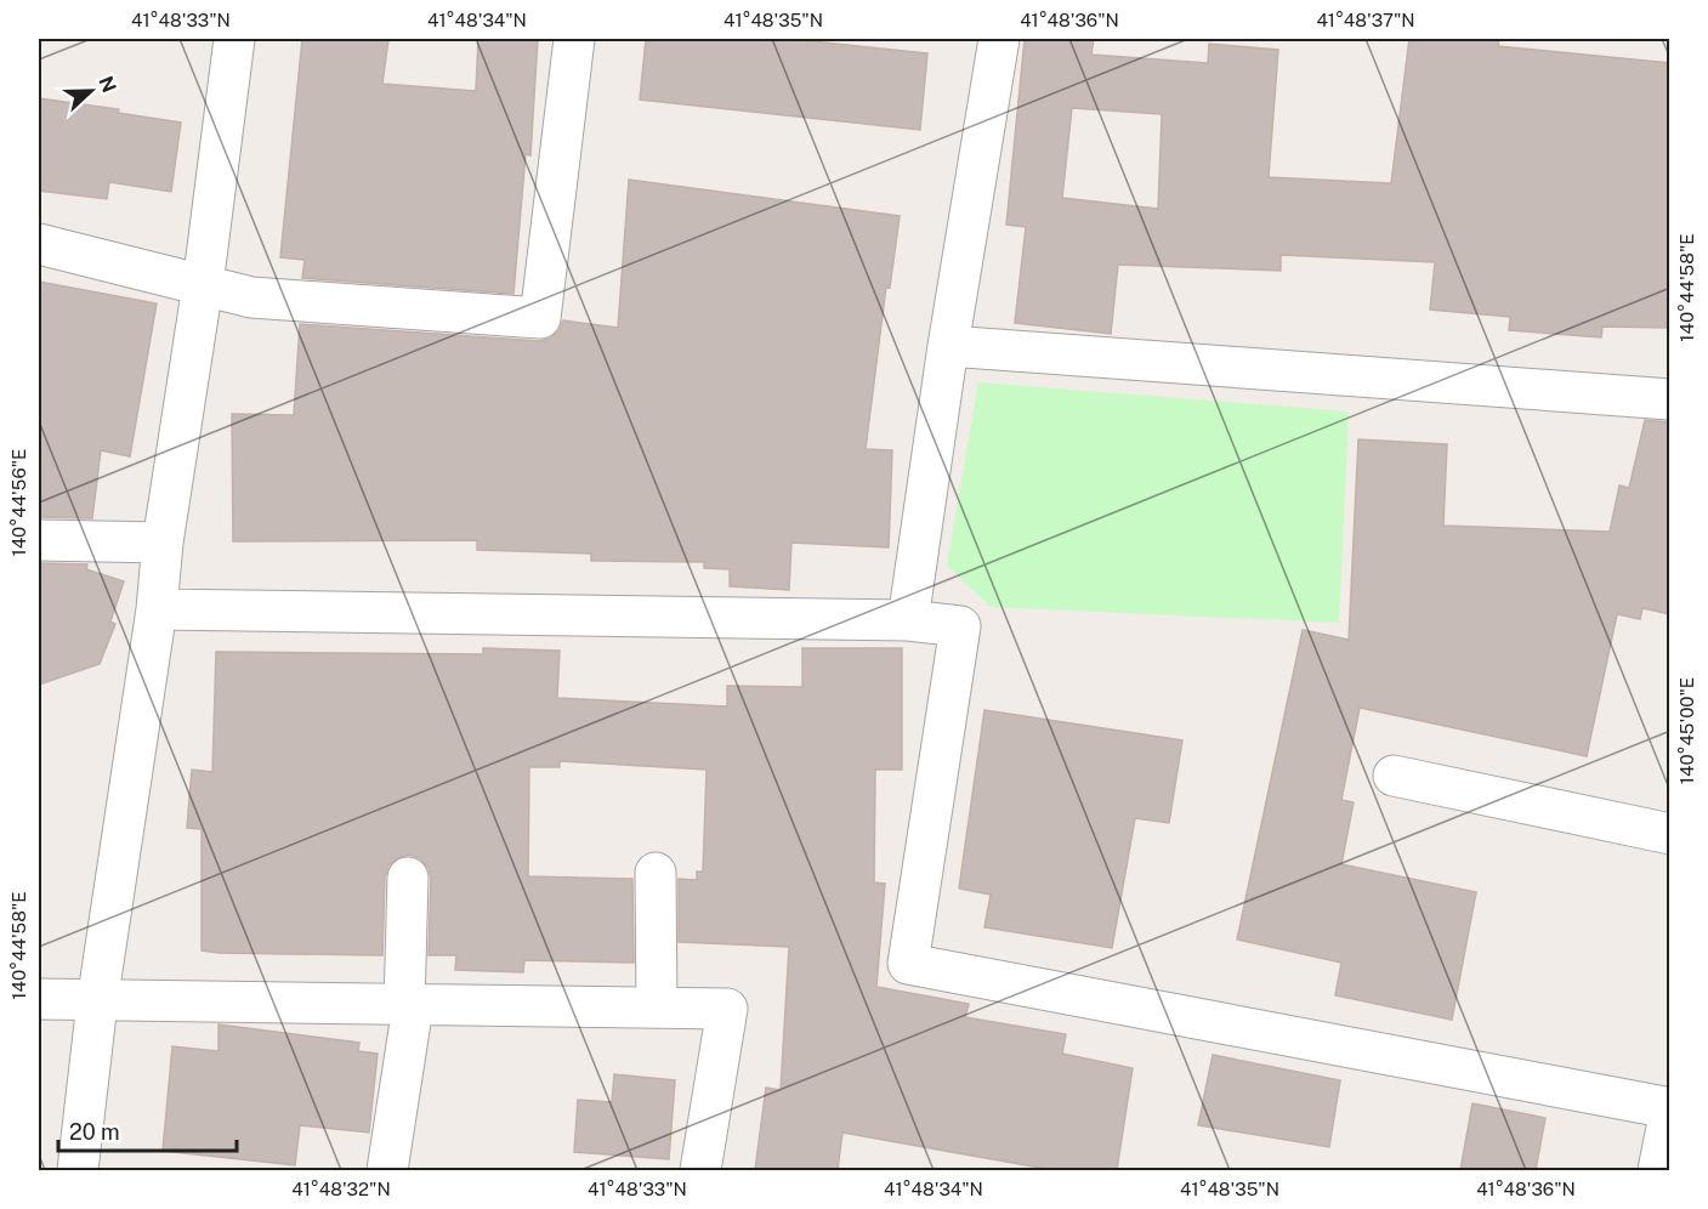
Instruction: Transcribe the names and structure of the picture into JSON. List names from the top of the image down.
{
  "scale_bar": "20 m",
  "north": "right",
  "coordinates": [
    "41°48'33\"N",
    "41°48'34\"N",
    "41°48'35\"N",
    "41°48'36\"N",
    "41°48'37\"N",
    "140°44'58\"E",
    "140°44'56\"E",
    "140°45'00\"E",
    "41°48'32\"N"
  ]
}
